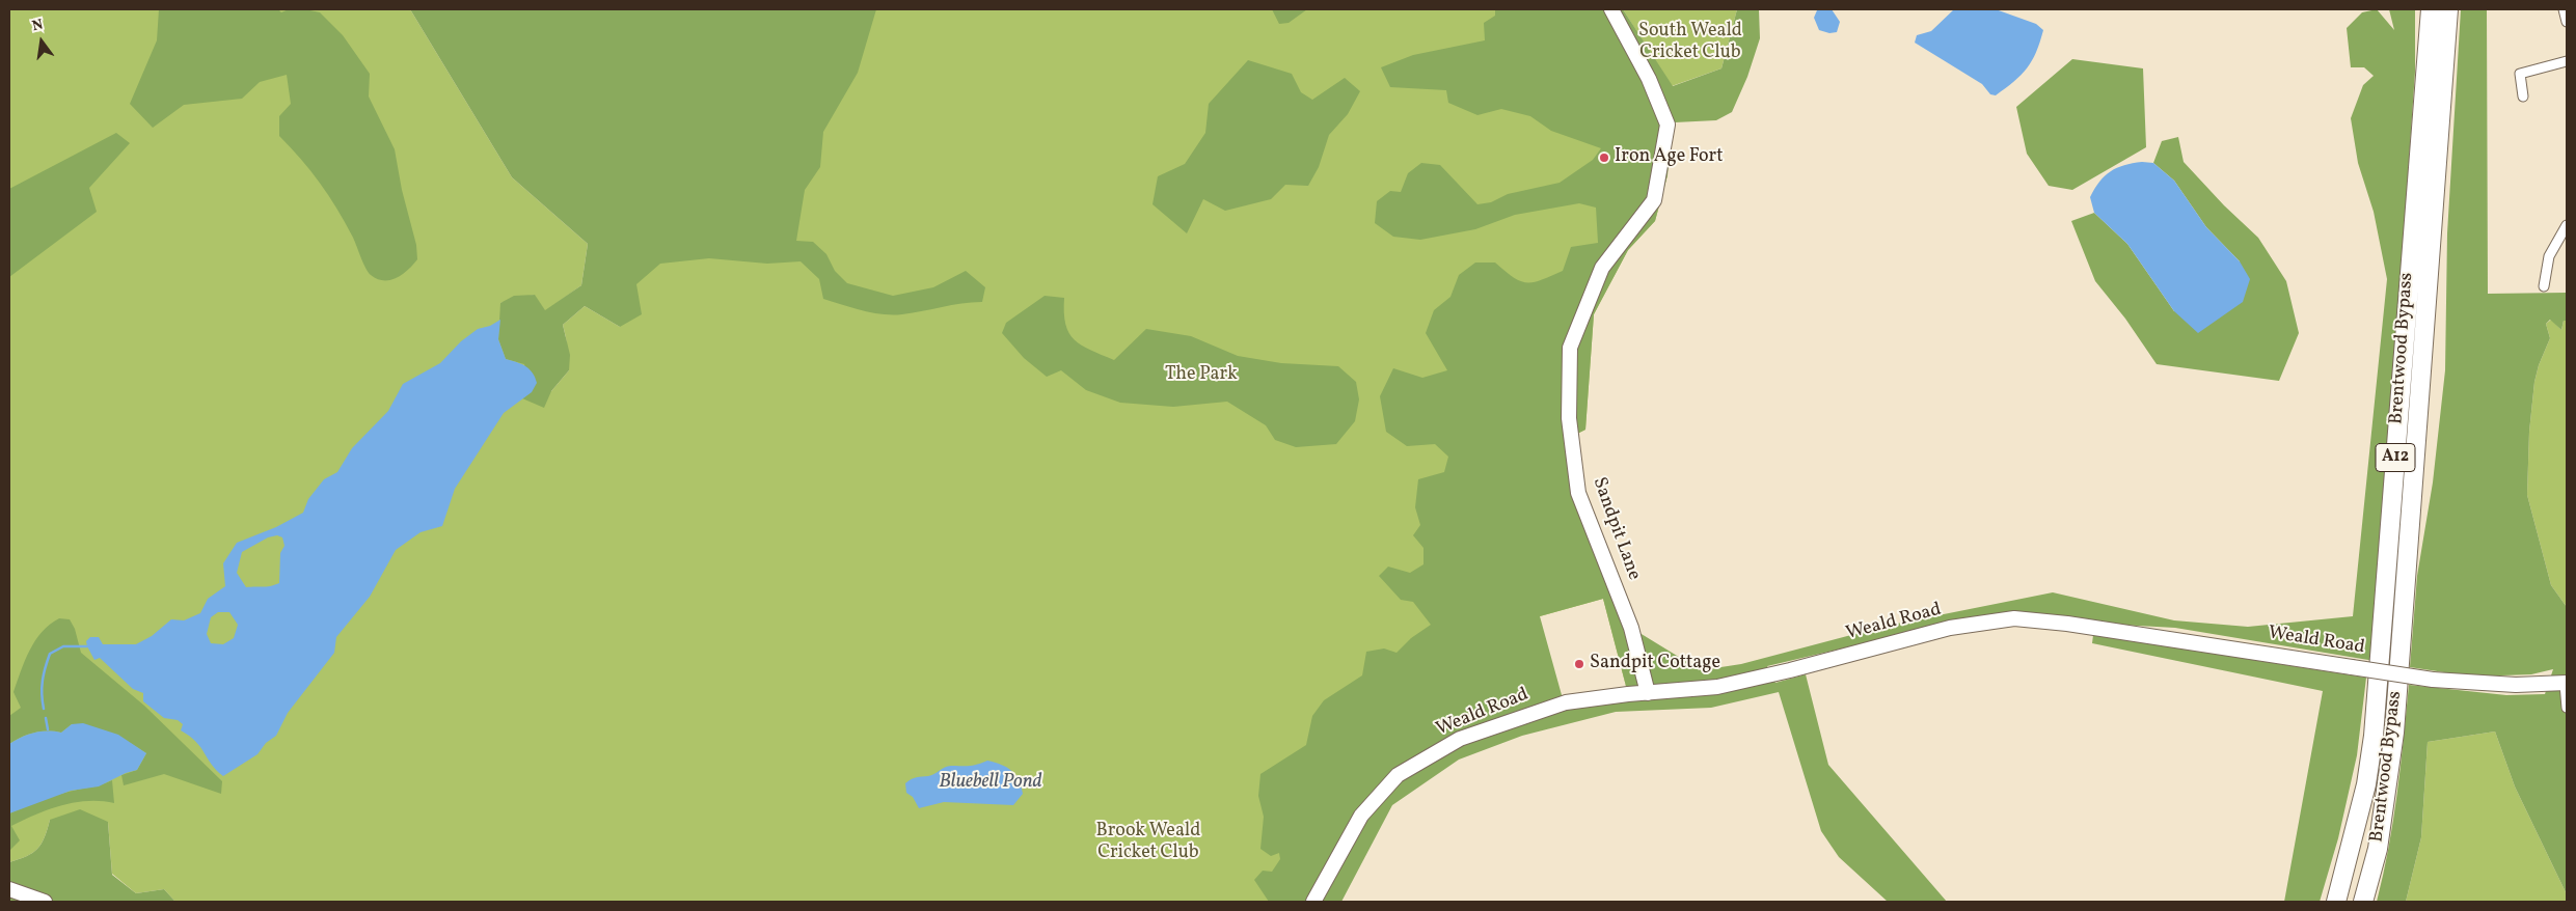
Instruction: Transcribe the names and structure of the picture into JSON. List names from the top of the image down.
{
  "streets": {
    "highway": ["Brentwood Bypass", "A12"],
    "street": ["Sandpit Lane", "Weald Road"]
  },
  "crossings": [
    ["Sandpit Lane", "Weald Road"]
  ],
  "water": ["Bluebell Pond"],
  "parks": ["South Weald Cricket Club", "The Park", "Brook Weald Cricket Club"],
  "places": ["Iron Age Fort", "Sandpit Cottage"],
  "north": "top"
}
